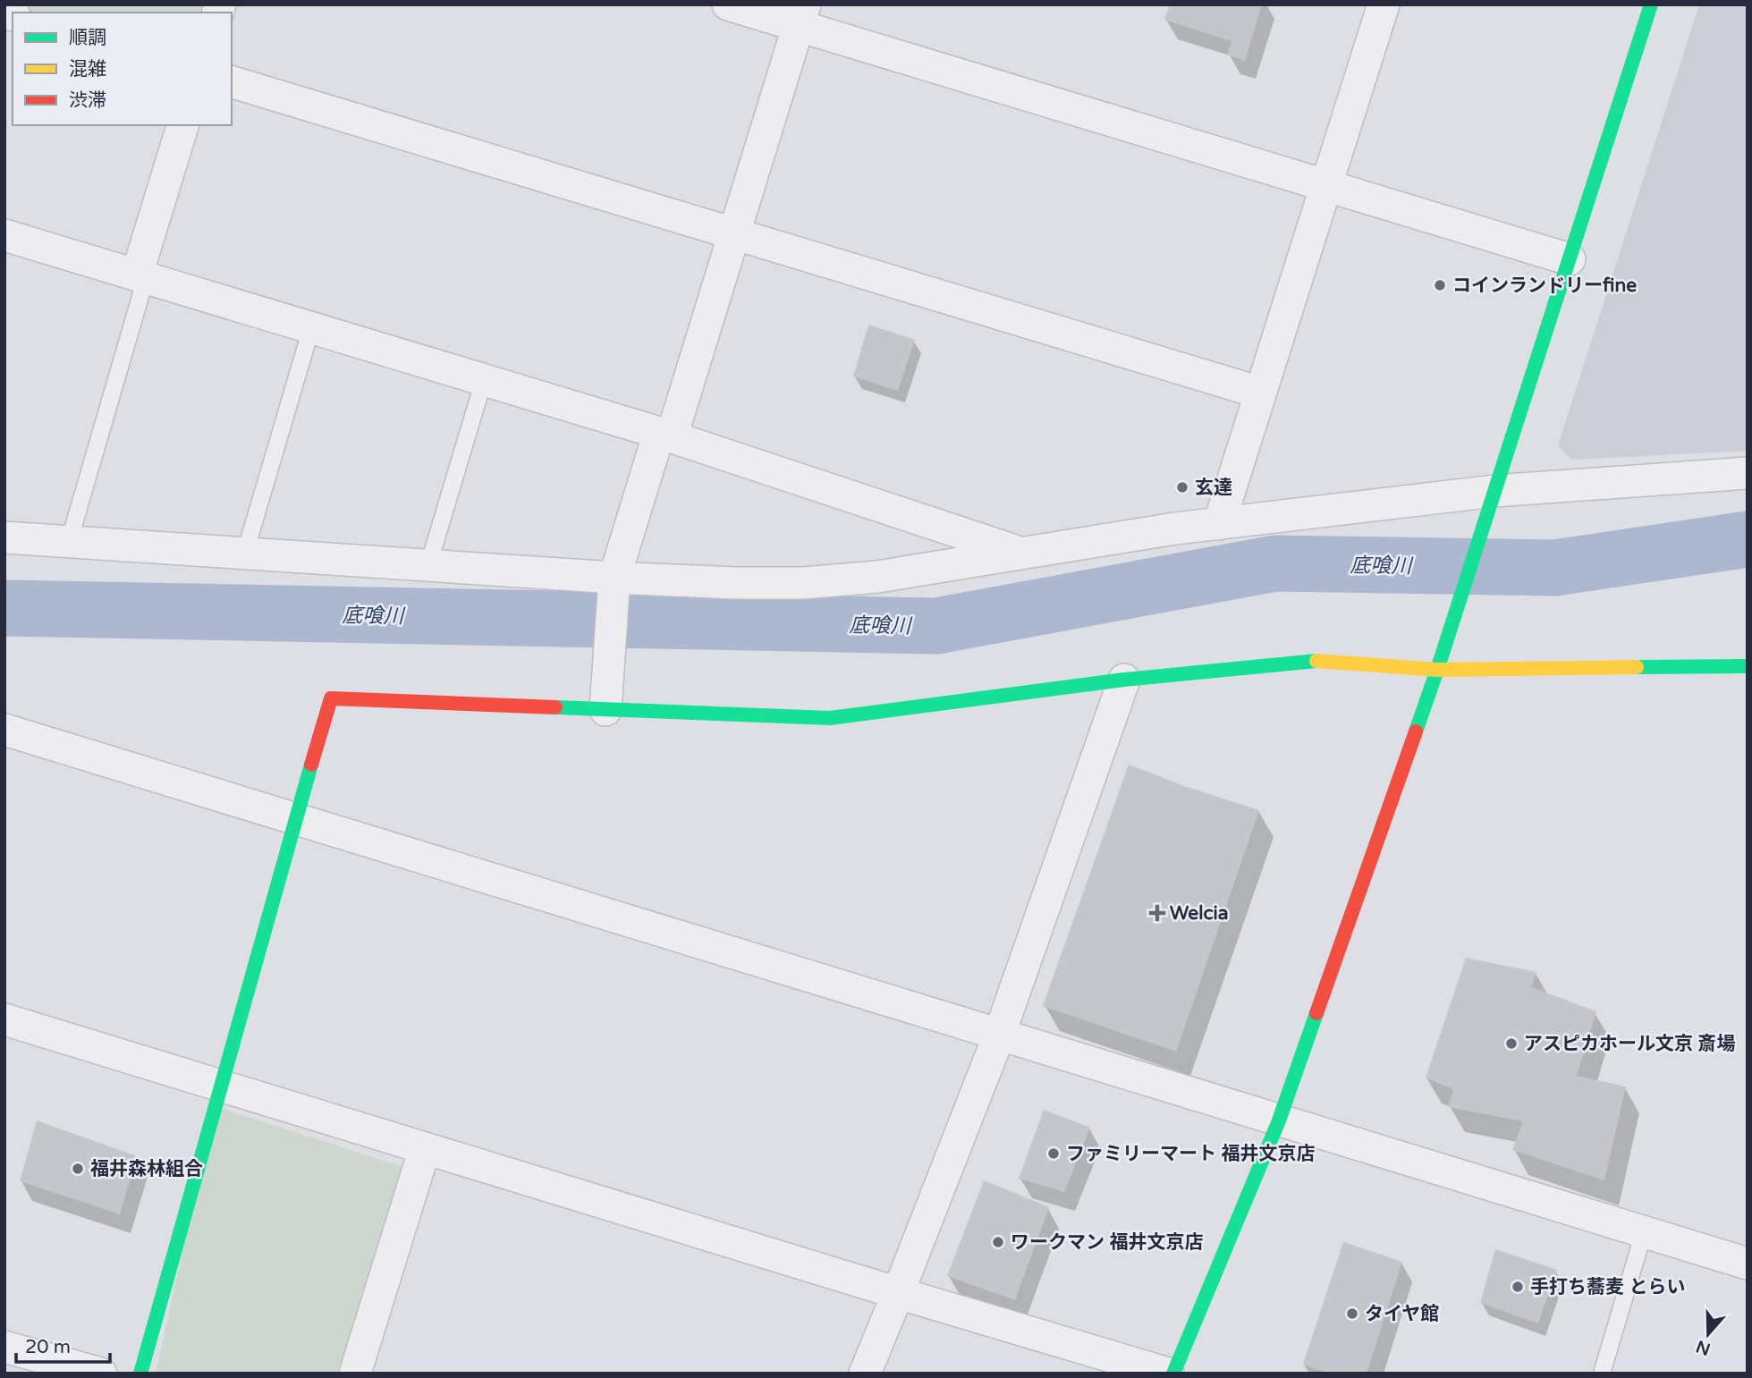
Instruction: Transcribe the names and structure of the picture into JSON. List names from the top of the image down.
{
  "water": ["底喰川"],
  "places": {
    "other": [
      "コインランドリーfine",
      "玄達",
      "アスピカホール文京 斎場",
      "ファミリーマート 福井文京店",
      "福井森林組合",
      "ワークマン 福井文京店",
      "手打ち蕎麦 とらい",
      "タイヤ館"
    ],
    "health": ["Welcia"]
  },
  "legend": ["順調", "混雑", "渋滞"],
  "scale_bar": "20 m",
  "north": "bottom"
}
